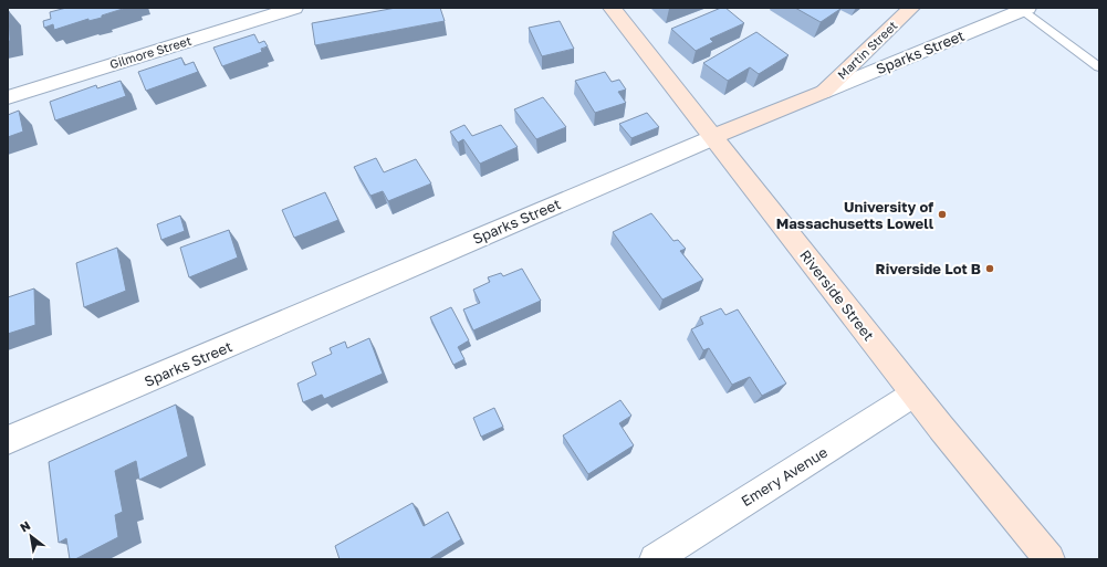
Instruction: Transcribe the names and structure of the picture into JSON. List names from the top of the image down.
{
  "streets": {
    "main road": ["Martin Street", "Sparks Street", "Riverside Street"],
    "street": ["Gilmore Street", "Emery Avenue"]
  },
  "crossings": [
    ["Martin Street", "Sparks Street"],
    ["Sparks Street", "Riverside Street"],
    ["Riverside Street", "Emery Avenue"]
  ],
  "places": ["University of Massachusetts Lowell", "Riverside Lot B"],
  "north": "top left"
}
